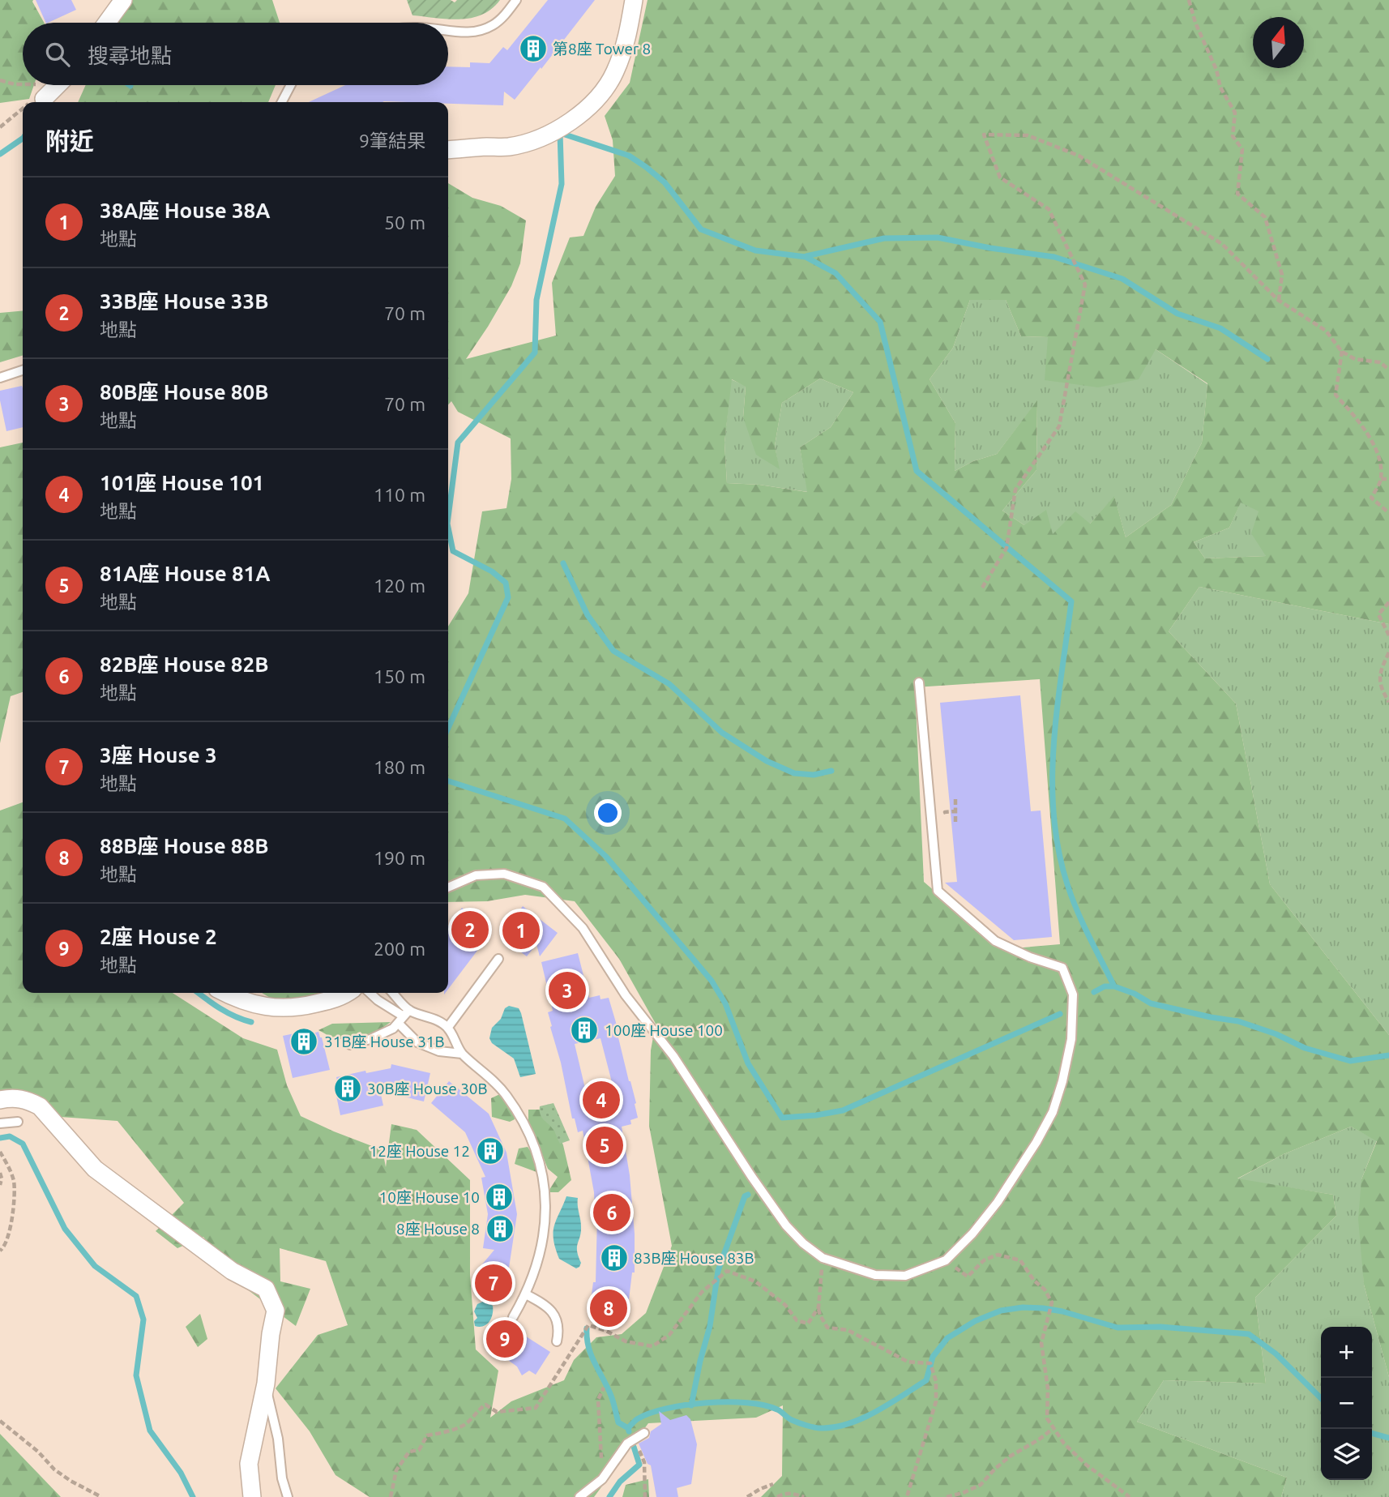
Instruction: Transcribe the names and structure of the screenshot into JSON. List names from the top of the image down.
{
  "places": {
    "building": [
      "第8座 Tower 8",
      "100座 House 100",
      "31B座 House 31B",
      "30B座 House 30B",
      "12座 House 12",
      "10座 House 10",
      "8座 House 8",
      "83B座 House 83B"
    ]
  },
  "north": "top",
  "page": {
    "search": "搜尋地點",
    "heading": ["附近", "9筆結果"],
    "list": [
      {
        "mark": "1",
        "name": "38A座 House 38A",
        "note": "地點",
        "value": "50 m"
      },
      {
        "mark": "2",
        "name": "33B座 House 33B",
        "note": "地點",
        "value": "70 m"
      },
      {
        "mark": "3",
        "name": "80B座 House 80B",
        "note": "地點",
        "value": "70 m"
      },
      {
        "mark": "4",
        "name": "101座 House 101",
        "note": "地點",
        "value": "110 m"
      },
      {
        "mark": "5",
        "name": "81A座 House 81A",
        "note": "地點",
        "value": "120 m"
      },
      {
        "mark": "6",
        "name": "82B座 House 82B",
        "note": "地點",
        "value": "150 m"
      },
      {
        "mark": "7",
        "name": "3座 House 3",
        "note": "地點",
        "value": "180 m"
      },
      {
        "mark": "8",
        "name": "88B座 House 88B",
        "note": "地點",
        "value": "190 m"
      },
      {
        "mark": "9",
        "name": "2座 House 2",
        "note": "地點",
        "value": "200 m"
      }
    ],
    "pins": [
      "2",
      "1",
      "3",
      "4",
      "5",
      "6",
      "7",
      "8",
      "9"
    ],
    "map_buttons": ["+", "−"]
  }
}
